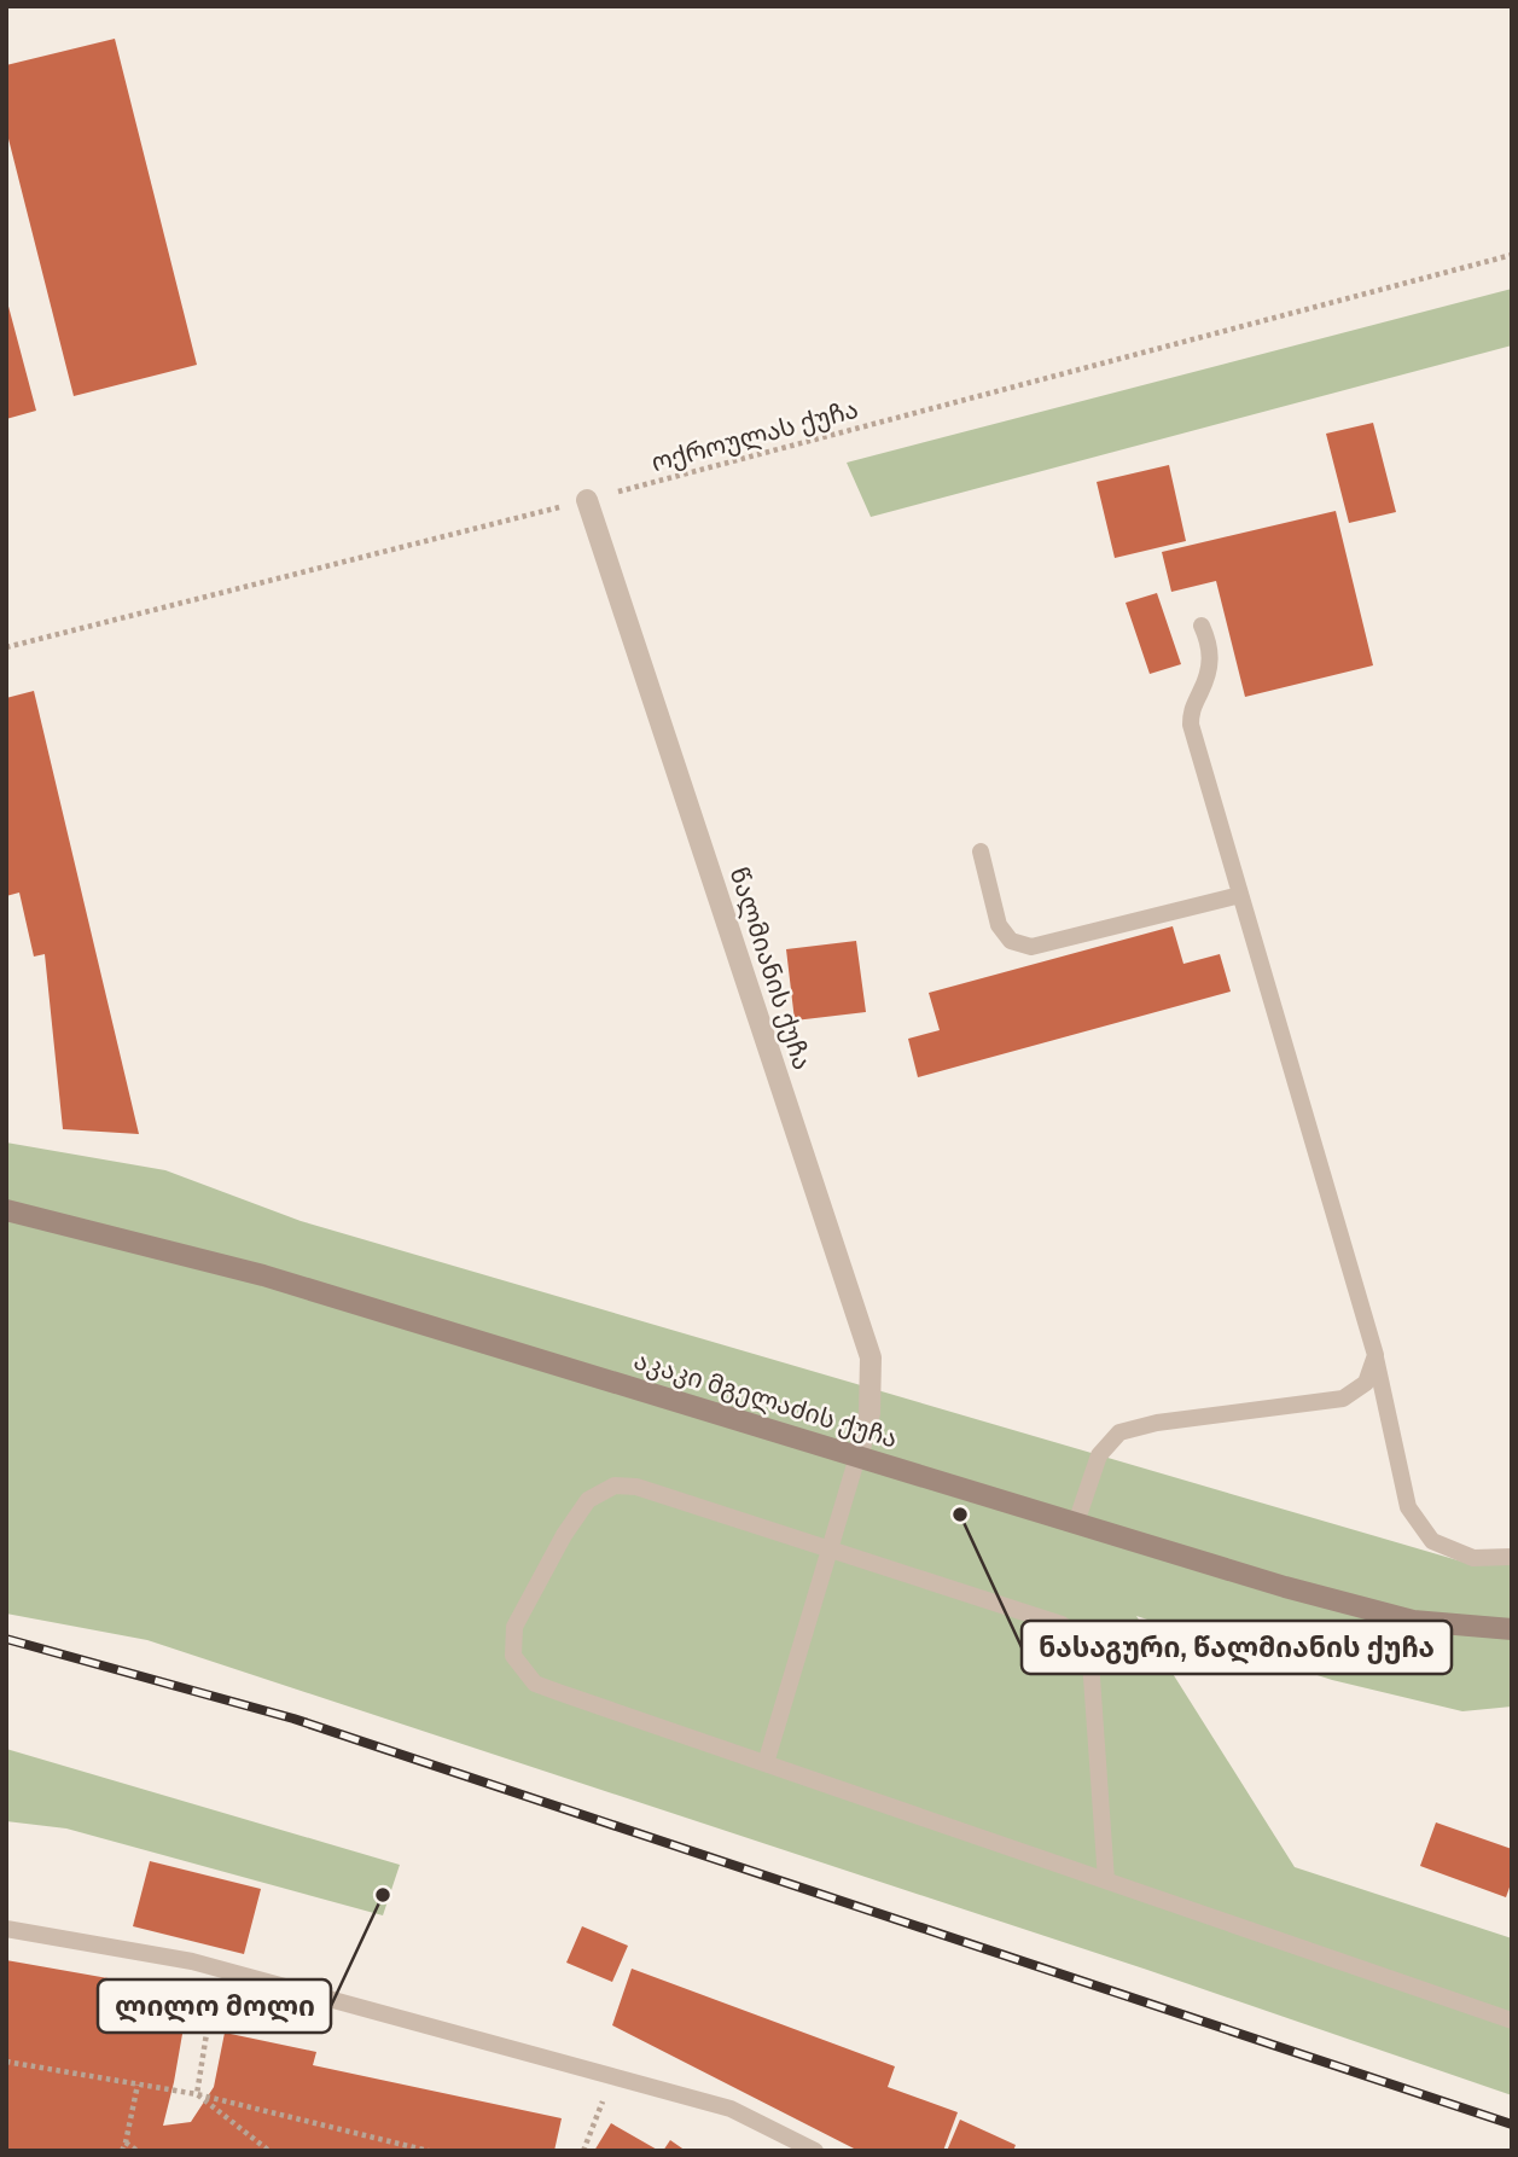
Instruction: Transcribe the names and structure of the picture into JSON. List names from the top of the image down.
{
  "streets": {
    "street": ["წალმიანის ქუჩა", "აკაკი მგელაძის ქუჩა"],
    "path": ["ოქროულას ქუჩა"]
  },
  "crossings": [
    ["ოქროულას ქუჩა", "წალმიანის ქუჩა"],
    ["წალმიანის ქუჩა", "აკაკი მგელაძის ქუჩა"]
  ],
  "places": ["ნასაგური, წალმიანის ქუჩა", "ლილო მოლი"]
}
